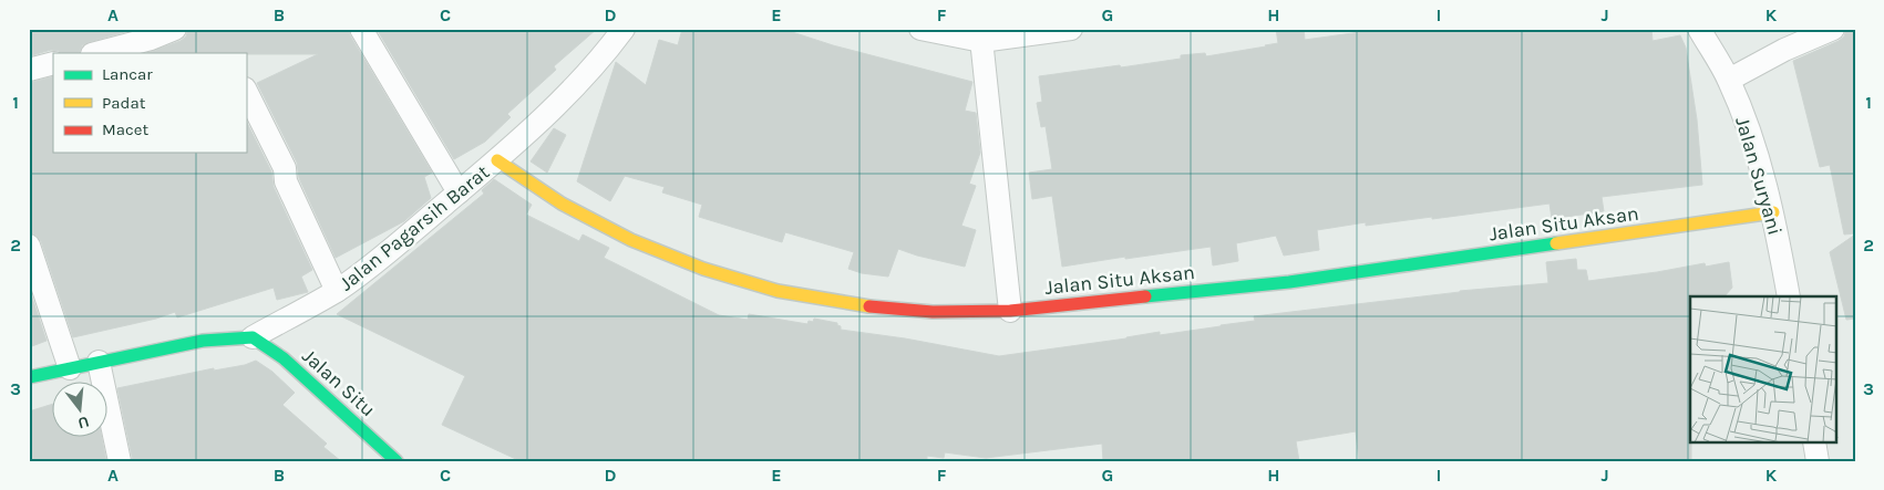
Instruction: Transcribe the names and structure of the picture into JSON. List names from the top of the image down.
{
  "streets": {
    "street": [
      "Jalan Suryani",
      "Jalan Situ Aksan",
      "Jalan Pagarsih Barat",
      "Jalan Situ"
    ]
  },
  "crossings": [
    ["Jalan Suryani", "Jalan Situ Aksan"],
    ["Jalan Situ Aksan", "Jalan Pagarsih Barat"],
    ["Jalan Pagarsih Barat", "Jalan Situ"]
  ],
  "legend": ["Lancar", "Padat", "Macet"],
  "north": "bottom",
  "grid": {
    "columns": [
      "A",
      "B",
      "C",
      "D",
      "E",
      "F",
      "G",
      "H",
      "I",
      "J",
      "K"
    ],
    "rows": ["1", "2", "3"]
  }
}
